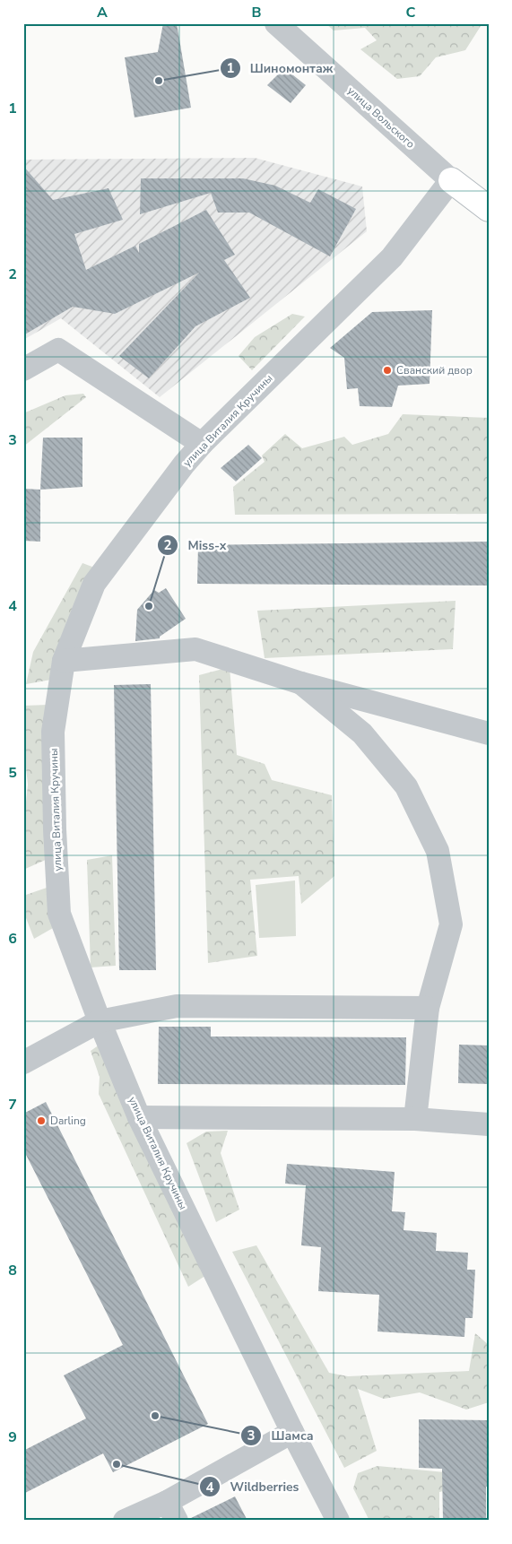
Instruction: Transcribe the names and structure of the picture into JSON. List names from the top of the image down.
{
  "streets": {
    "main road": ["улица Вольского"],
    "street": ["улица Виталия Кручины"]
  },
  "crossings": [
    ["улица Вольского", "улица Виталия Кручины"]
  ],
  "places": [
    "Шиномонтаж",
    "Сванский двор",
    "Miss-x",
    "Darling",
    "Шамса",
    "Wildberries"
  ],
  "grid": {
    "columns": ["A", "B", "C"],
    "rows": [
      "1",
      "2",
      "3",
      "4",
      "5",
      "6",
      "7",
      "8",
      "9"
    ]
  }
}
